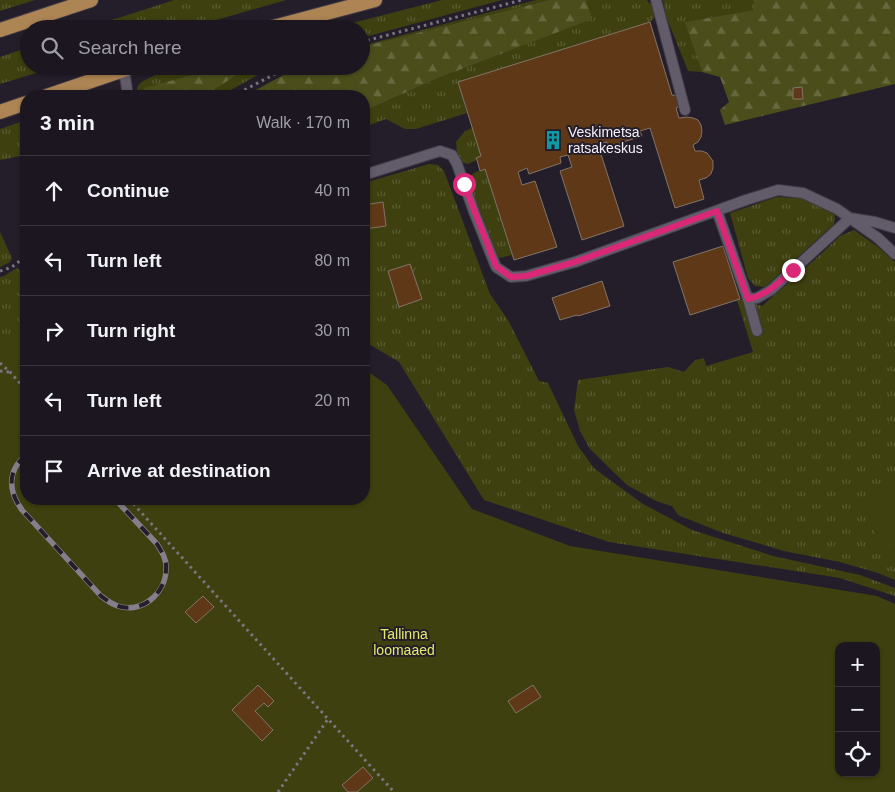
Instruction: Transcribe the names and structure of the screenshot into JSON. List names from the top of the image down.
{
  "parks": ["Tallinna loomaaed"],
  "places": {
    "building": ["Veskimetsa ratsakeskus"]
  },
  "page": {
    "search": "Search here",
    "heading": ["3 min", "Walk · 170 m"],
    "list": [
      ["Continue", "40 m"],
      ["Turn left", "80 m"],
      ["Turn right", "30 m"],
      ["Turn left", "20 m"],
      "Arrive at destination"
    ],
    "map_buttons": ["+", "−"]
  }
}
